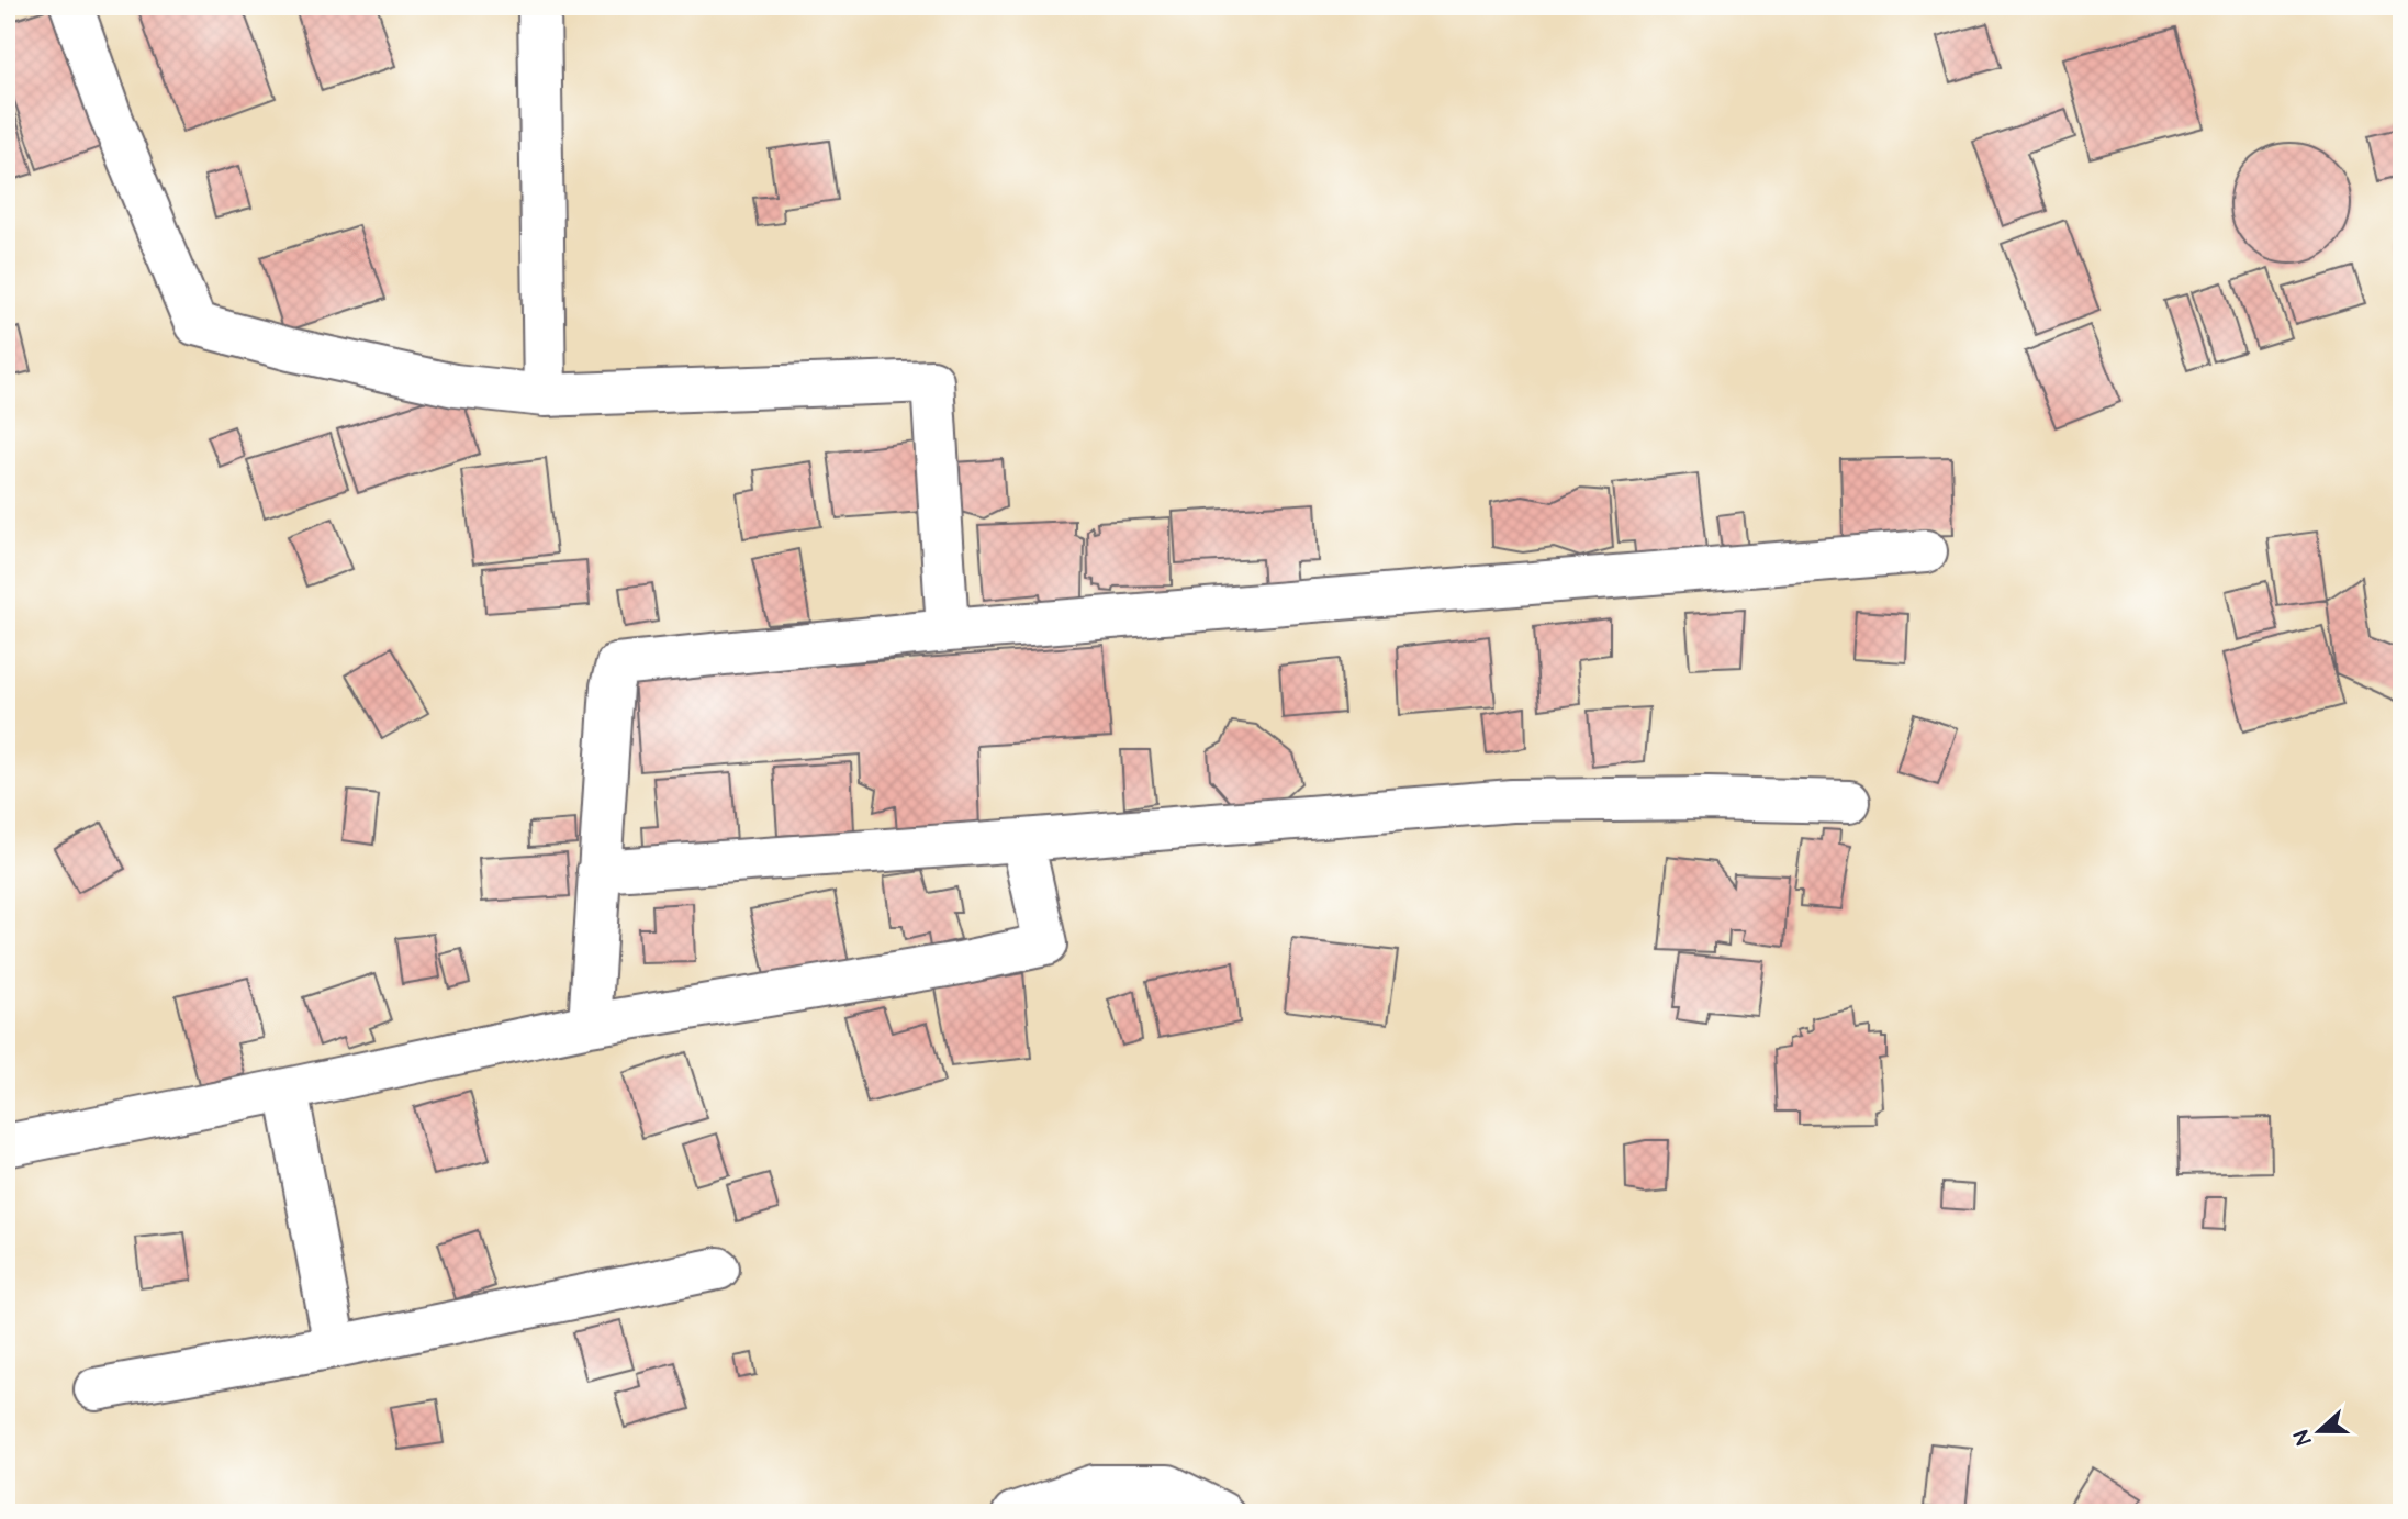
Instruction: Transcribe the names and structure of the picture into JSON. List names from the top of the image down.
{
  "north": "left"
}
